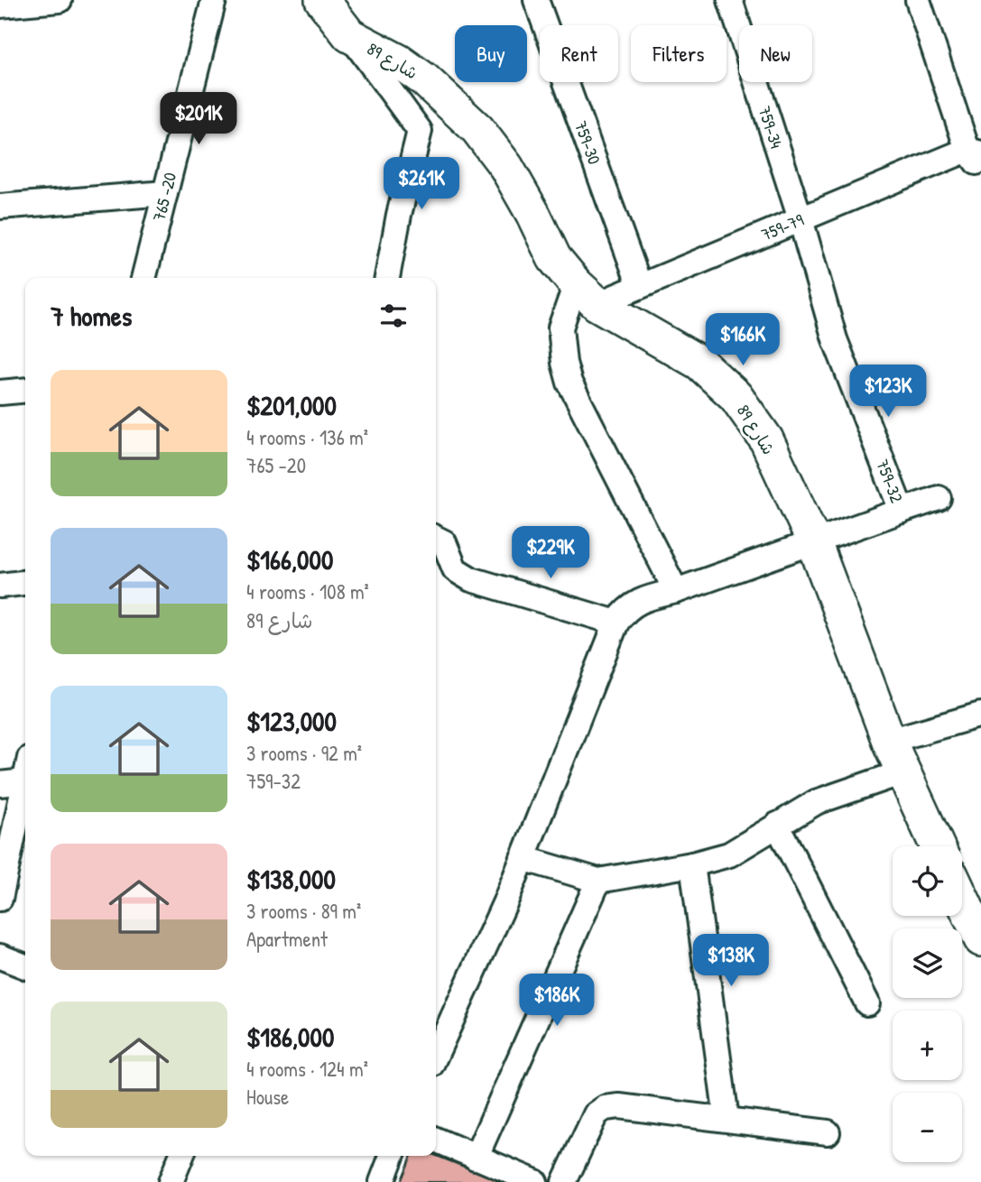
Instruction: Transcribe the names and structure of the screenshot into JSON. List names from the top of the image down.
{
  "streets": {
    "street": [
      "شارع 89",
      "759-34",
      "759-30",
      "765 -20",
      "759-79",
      "759-32"
    ]
  },
  "crossings": [
    ["شارع 89", "759-79"],
    ["شارع 89", "759-32"],
    ["759-34", "759-79"],
    ["759-34", "759-32"],
    ["759-30", "759-79"],
    ["759-79", "759-32"]
  ],
  "page": {
    "chip": [
      "Buy",
      "Rent",
      "Filters",
      "New"
    ],
    "price": [
      "$201K",
      "$261K",
      "$166K",
      "$123K",
      "$229K",
      "$138K",
      "$186K"
    ],
    "heading": "7 homes",
    "list": [
      {
        "name": "$201,000",
        "note": "4 rooms · 136 m² · 765 -20"
      },
      {
        "name": "$166,000",
        "note": "4 rooms · 108 m² · شارع 89"
      },
      {
        "name": "$123,000",
        "note": "3 rooms · 92 m² · 759-32"
      },
      {
        "name": "$138,000",
        "note": "3 rooms · 89 m² · Apartment"
      },
      {
        "name": "$186,000",
        "note": "4 rooms · 124 m² · House"
      }
    ],
    "map_buttons": ["+", "−"]
  }
}
